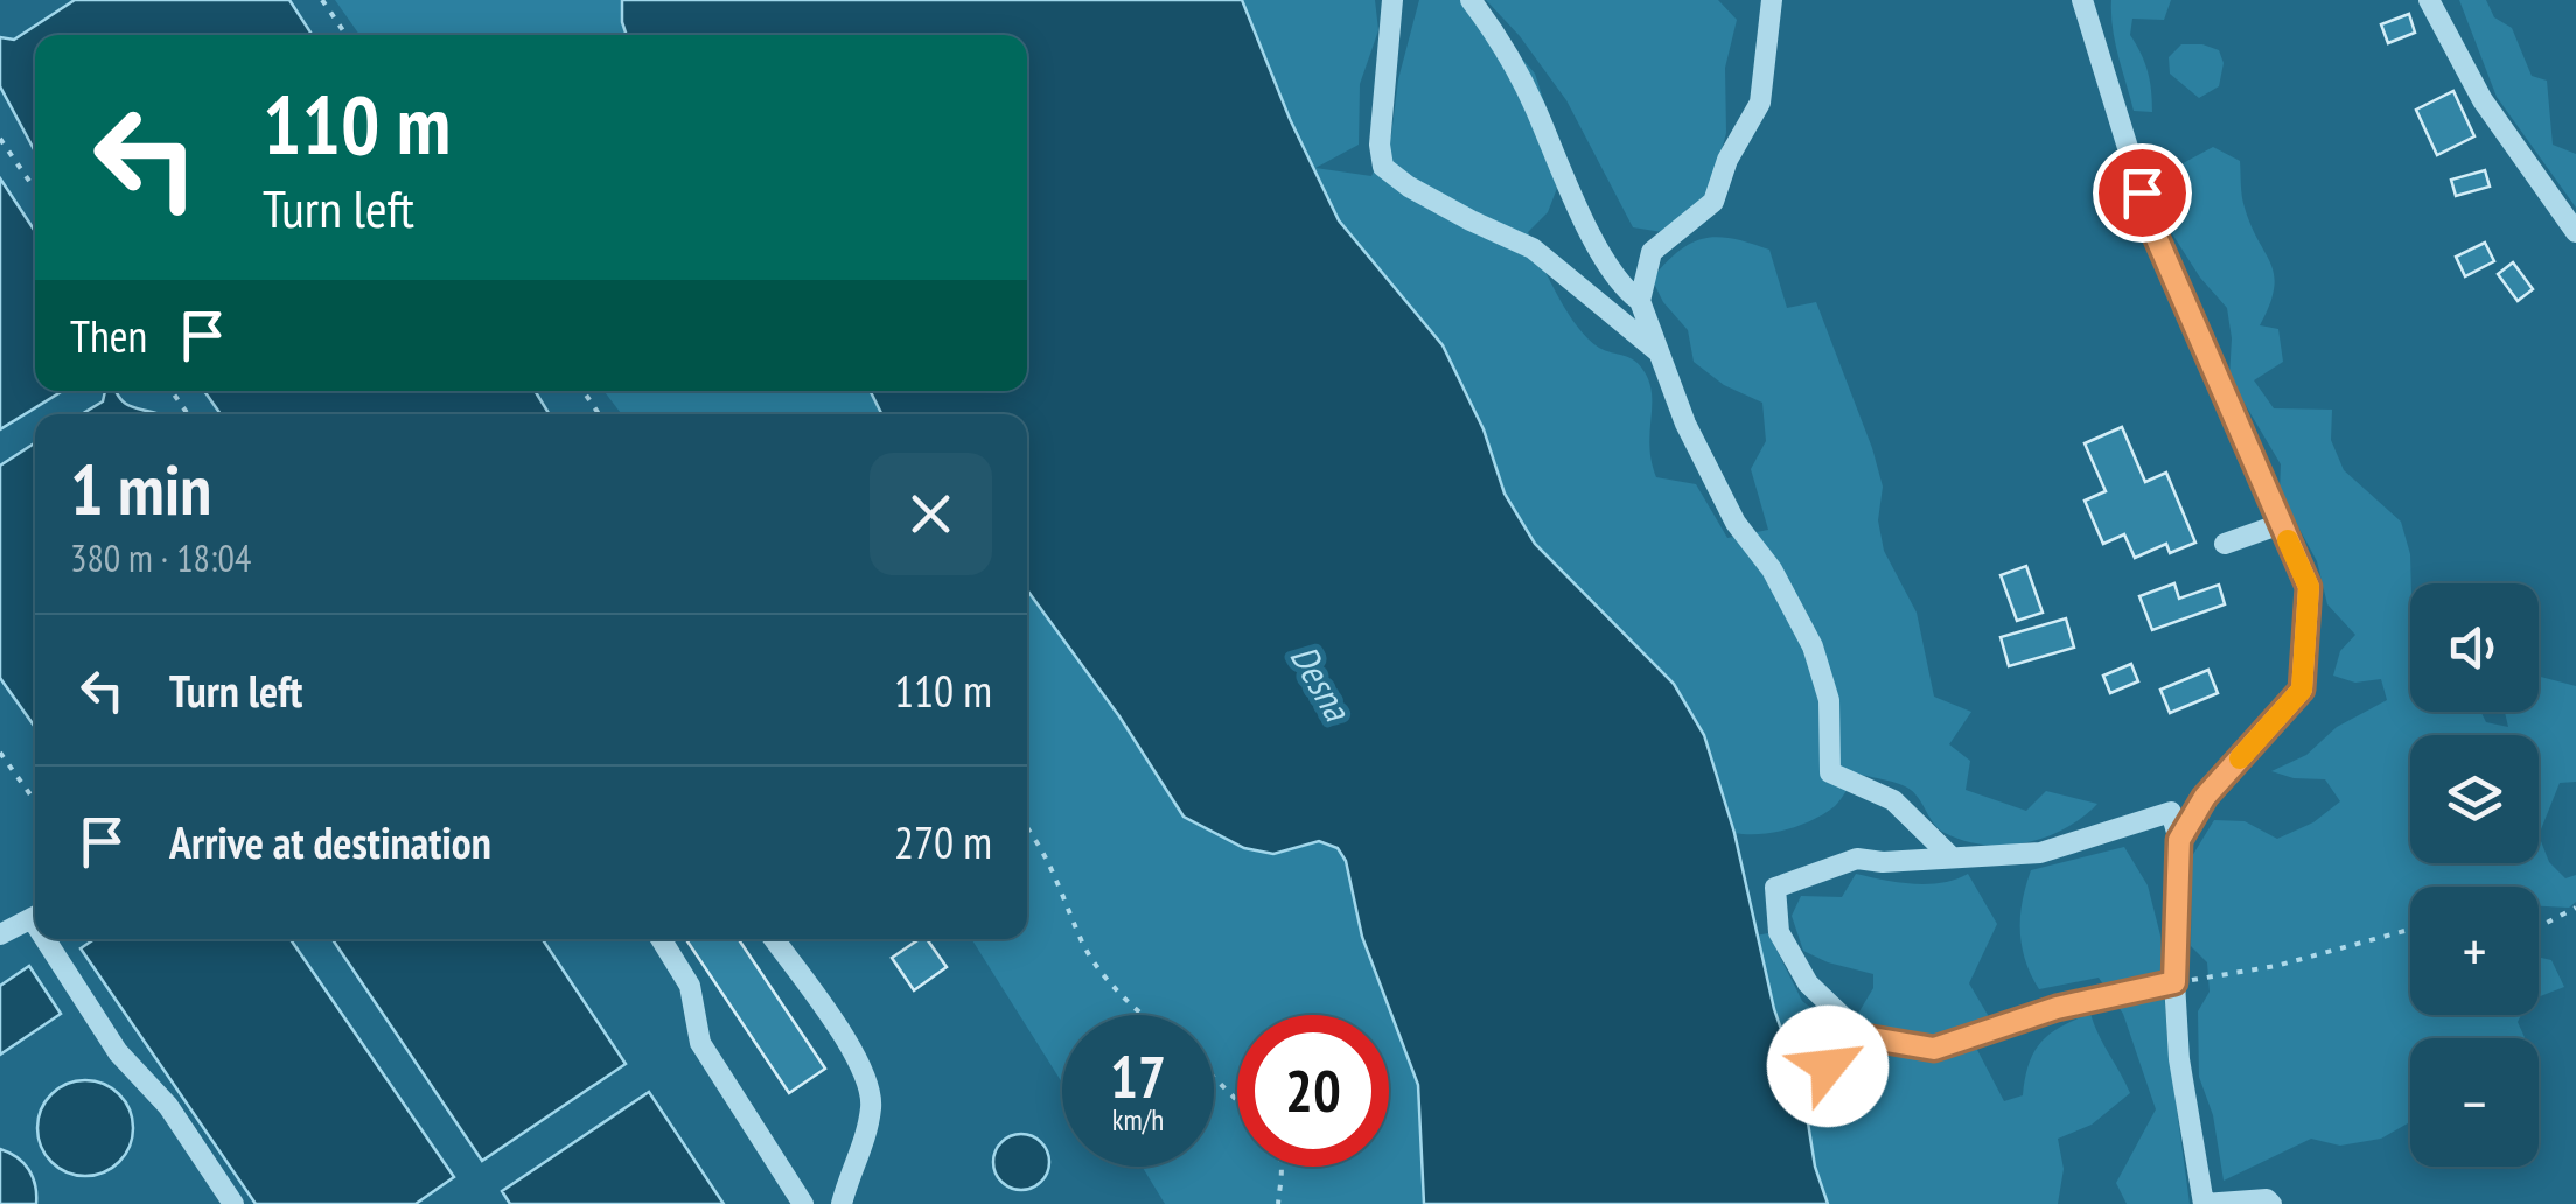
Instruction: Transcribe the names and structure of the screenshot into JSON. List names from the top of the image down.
{
  "water": ["Desna"],
  "page": {
    "turn": ["110 m", "Turn left"],
    "then": "Then",
    "heading": ["1 min", "380 m · 18:04"],
    "map_buttons": ["+", "−"],
    "list": [
      {
        "name": "Turn left",
        "value": "110 m"
      },
      {
        "name": "Arrive at destination",
        "value": "270 m"
      }
    ],
    "speed": "17 km/h",
    "limit": "20"
  }
}
